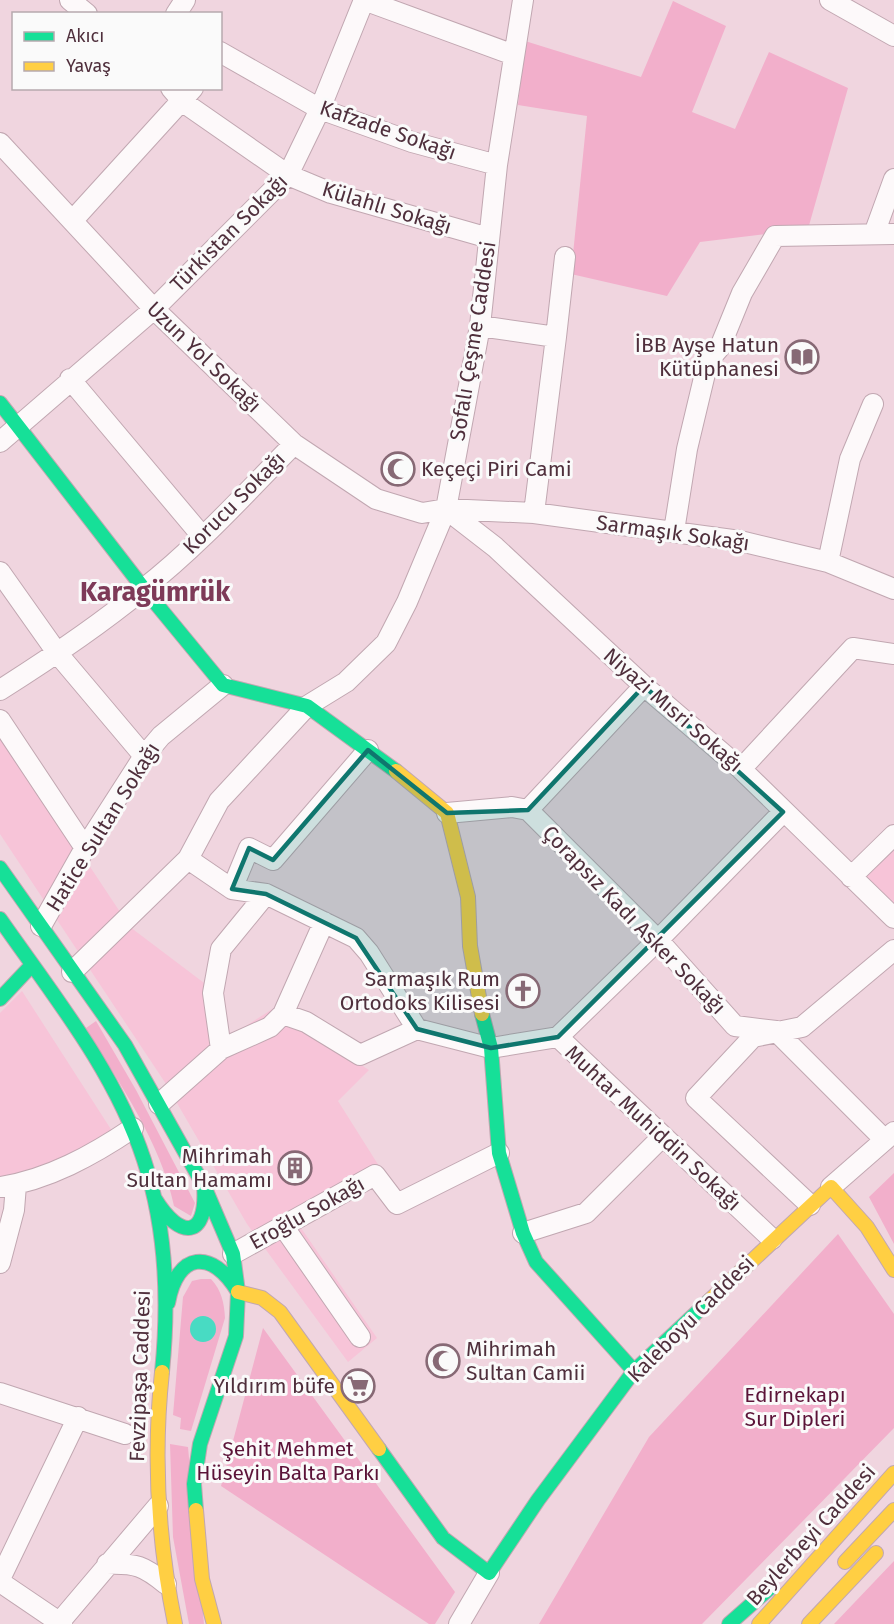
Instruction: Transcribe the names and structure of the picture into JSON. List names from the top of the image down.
{
  "streets": {
    "main road": ["Kaleboyu Caddesi", "Fevzipaşa Caddesi", "Beylerbeyi Caddesi"],
    "street": [
      "Kafzade Sokağı",
      "Külahlı Sokağı",
      "Türkistan Sokağı",
      "Sofalı Çeşme Caddesi",
      "Uzun Yol Sokağı",
      "Korucu Sokağı",
      "Sarmaşık Sokağı",
      "Niyazi Mısri Sokağı",
      "Hatice Sultan Sokağı",
      "Çorapsız Kadı Asker Sokağı",
      "Muhtar Muhiddin Sokağı",
      "Eroğlu Sokağı"
    ]
  },
  "crossings": [
    ["Kafzade Sokağı", "Türkistan Sokağı"],
    ["Kafzade Sokağı", "Sofalı Çeşme Caddesi"],
    ["Külahlı Sokağı", "Türkistan Sokağı"],
    ["Külahlı Sokağı", "Sofalı Çeşme Caddesi"],
    ["Türkistan Sokağı", "Uzun Yol Sokağı"],
    ["Sofalı Çeşme Caddesi", "Uzun Yol Sokağı"],
    ["Sofalı Çeşme Caddesi", "Sarmaşık Sokağı"],
    ["Sofalı Çeşme Caddesi", "Niyazi Mısri Sokağı"],
    ["Uzun Yol Sokağı", "Korucu Sokağı"],
    ["Uzun Yol Sokağı", "Sarmaşık Sokağı"],
    ["Uzun Yol Sokağı", "Niyazi Mısri Sokağı"],
    ["Sarmaşık Sokağı", "Niyazi Mısri Sokağı"],
    ["Muhtar Muhiddin Sokağı", "Kaleboyu Caddesi"]
  ],
  "districts": ["Karagümrük"],
  "parks": ["Edirnekapı Sur Dipleri", "Şehit Mehmet Hüseyin Balta Parkı"],
  "places": {
    "library": ["İBB Ayşe Hatun Kütüphanesi"],
    "mosque": ["Keçeçi Piri Cami", "Mihrimah Sultan Camii"],
    "church": ["Sarmaşık Rum Ortodoks Kilisesi"],
    "building": ["Mihrimah Sultan Hamamı"],
    "supermarket": ["Yıldırım büfe"]
  },
  "legend": ["Akıcı", "Yavaş"]
}
